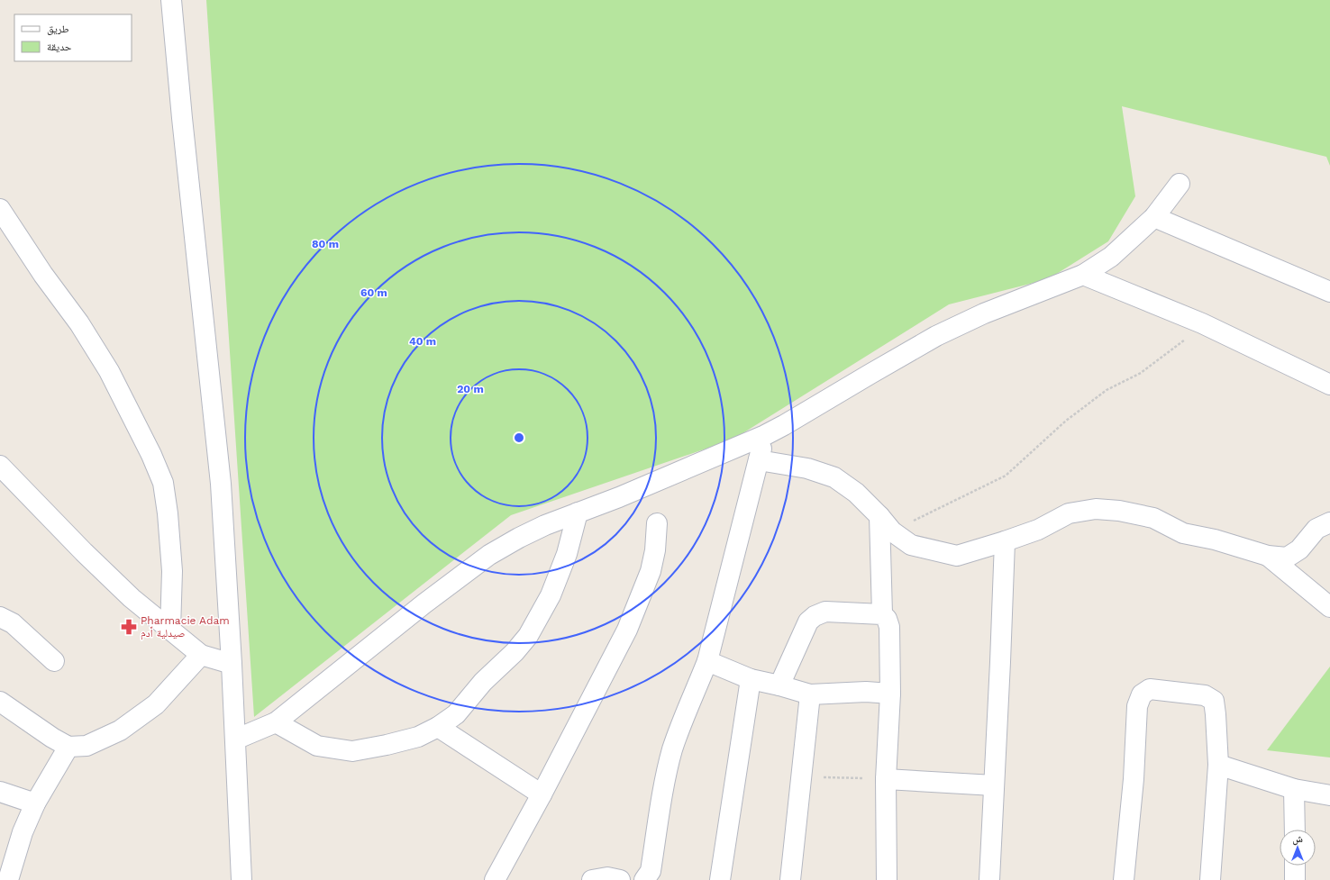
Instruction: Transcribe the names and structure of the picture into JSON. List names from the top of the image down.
{
  "places": {
    "pharmacy": ["Pharmacie Adam صيدلية اًدم"]
  },
  "legend": ["طريق", "حديقة"],
  "north": "top",
  "rings": [
    "80 m",
    "60 m",
    "40 m",
    "20 m"
  ]
}
